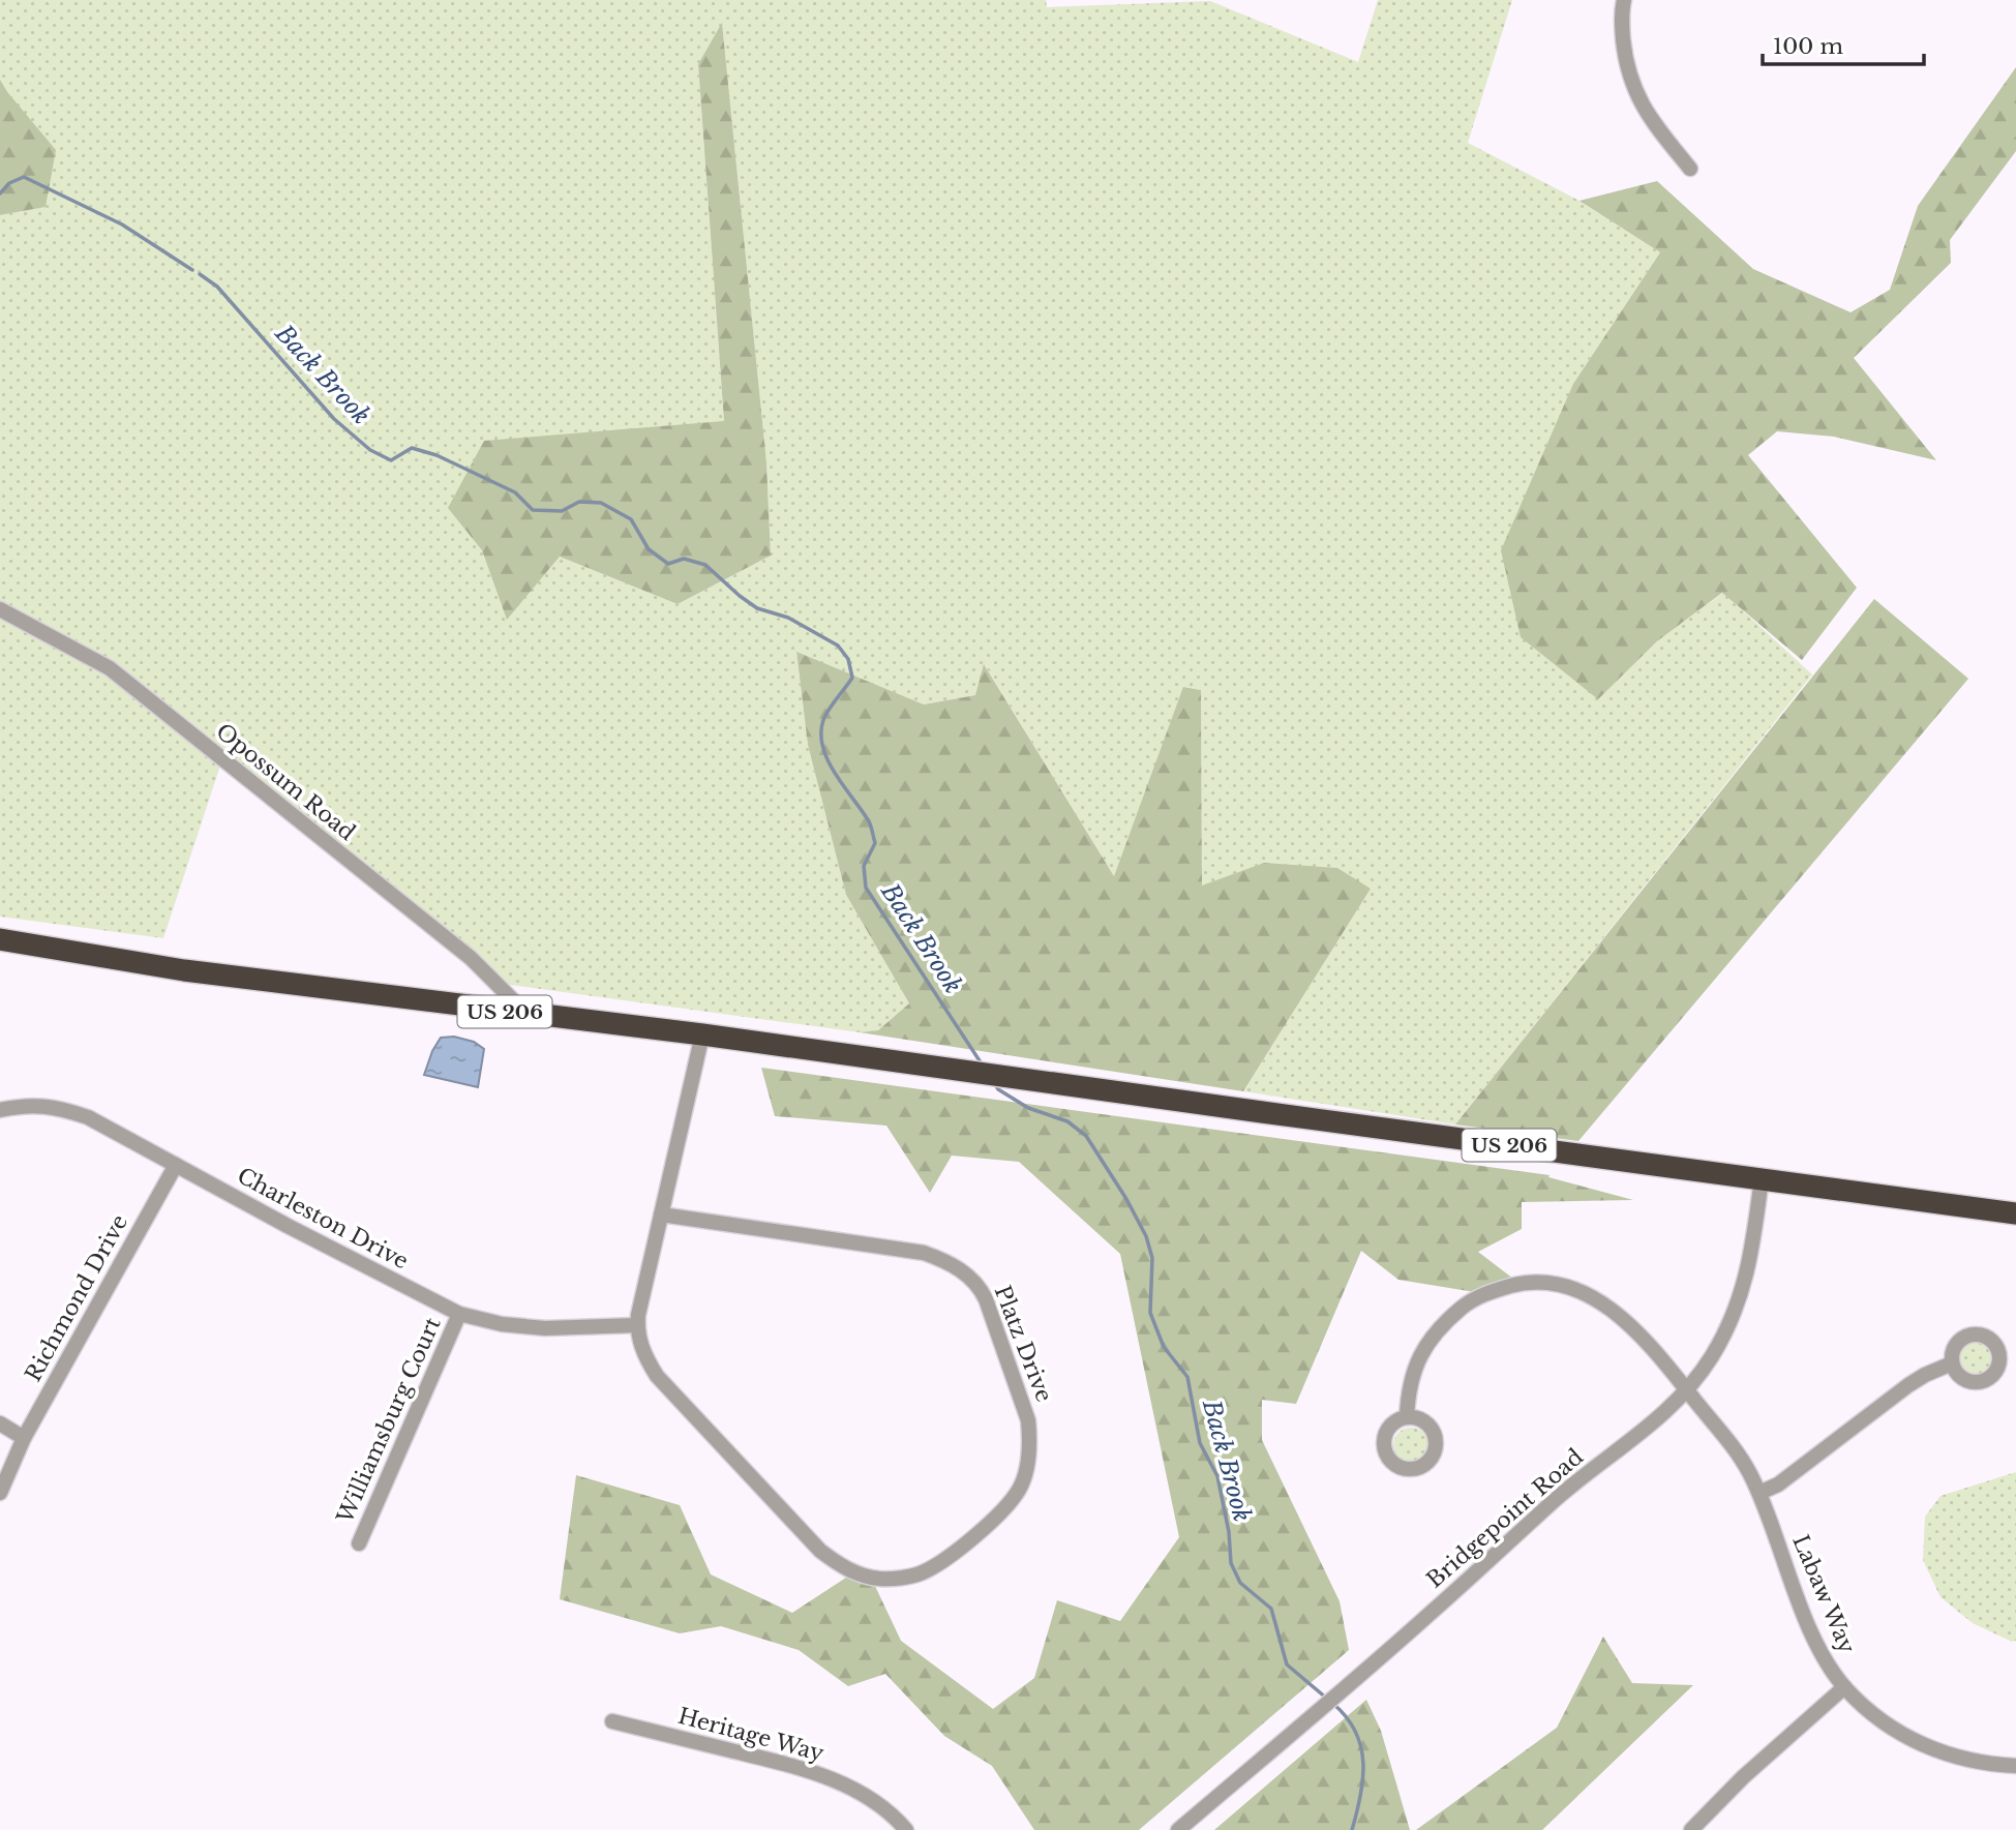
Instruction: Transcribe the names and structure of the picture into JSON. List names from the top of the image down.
{
  "streets": {
    "highway": ["US 206"],
    "street": [
      "Opossum Road",
      "Charleston Drive",
      "Richmond Drive",
      "Platz Drive",
      "Williamsburg Court",
      "Bridgepoint Road",
      "Labaw Way",
      "Heritage Way"
    ]
  },
  "crossings": [
    ["Opossum Road", "US 206"],
    ["US 206", "Platz Drive"],
    ["US 206", "Bridgepoint Road"],
    ["Charleston Drive", "Richmond Drive"],
    ["Charleston Drive", "Platz Drive"],
    ["Charleston Drive", "Williamsburg Court"],
    ["Bridgepoint Road", "Labaw Way"]
  ],
  "water": ["Back Brook"],
  "scale_bar": "100 m"
}
